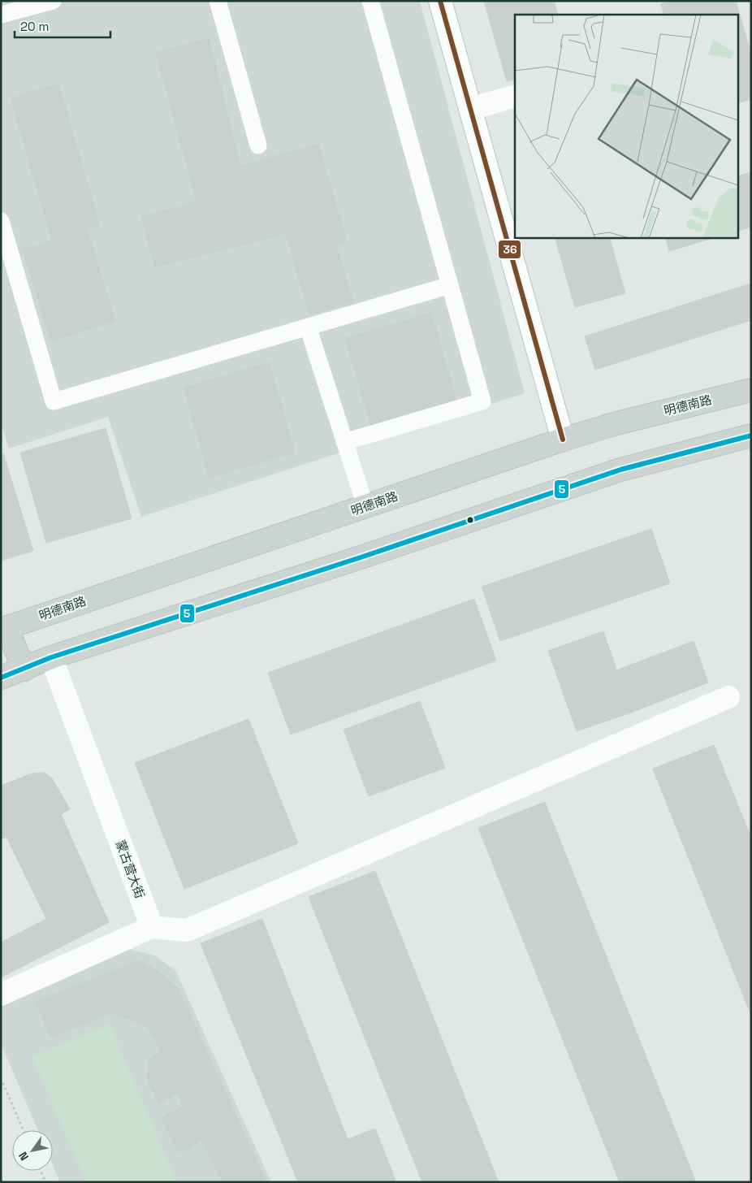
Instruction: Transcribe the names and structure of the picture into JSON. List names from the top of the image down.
{
  "streets": {
    "main road": ["明德南路"],
    "street": ["蒙古营大街"]
  },
  "lines": ["transit line 36", "transit line 5"],
  "scale_bar": "20 m",
  "north": "bottom left"
}
